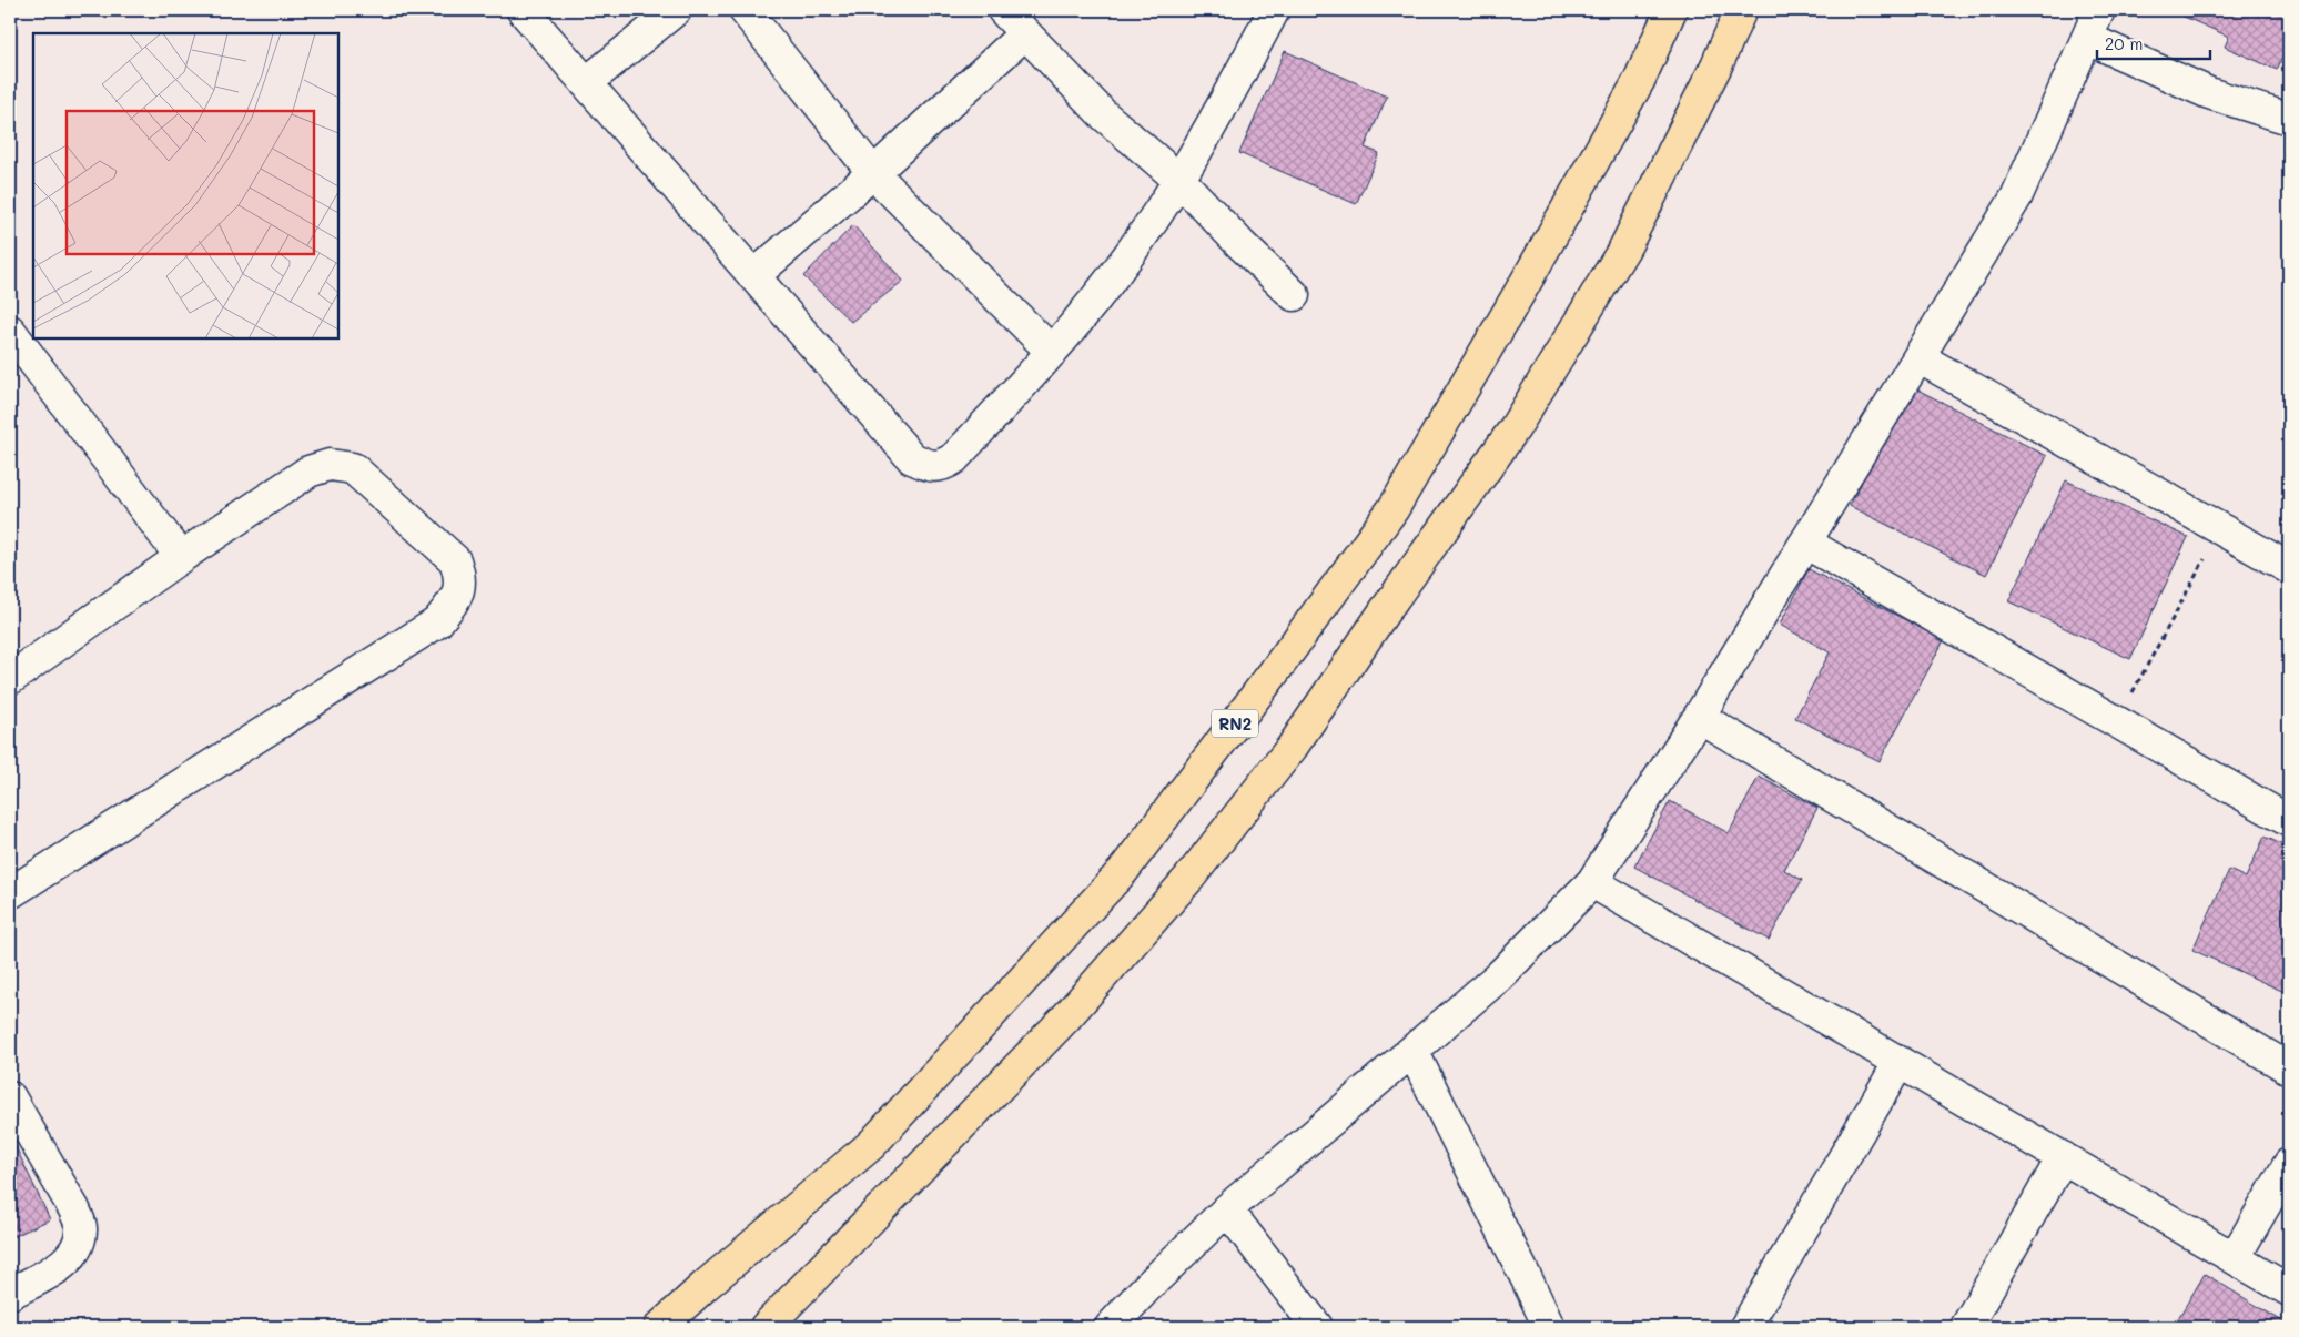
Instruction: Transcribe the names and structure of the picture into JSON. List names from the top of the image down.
{
  "streets": {
    "highway": ["RN2"]
  },
  "scale_bar": "20 m"
}
